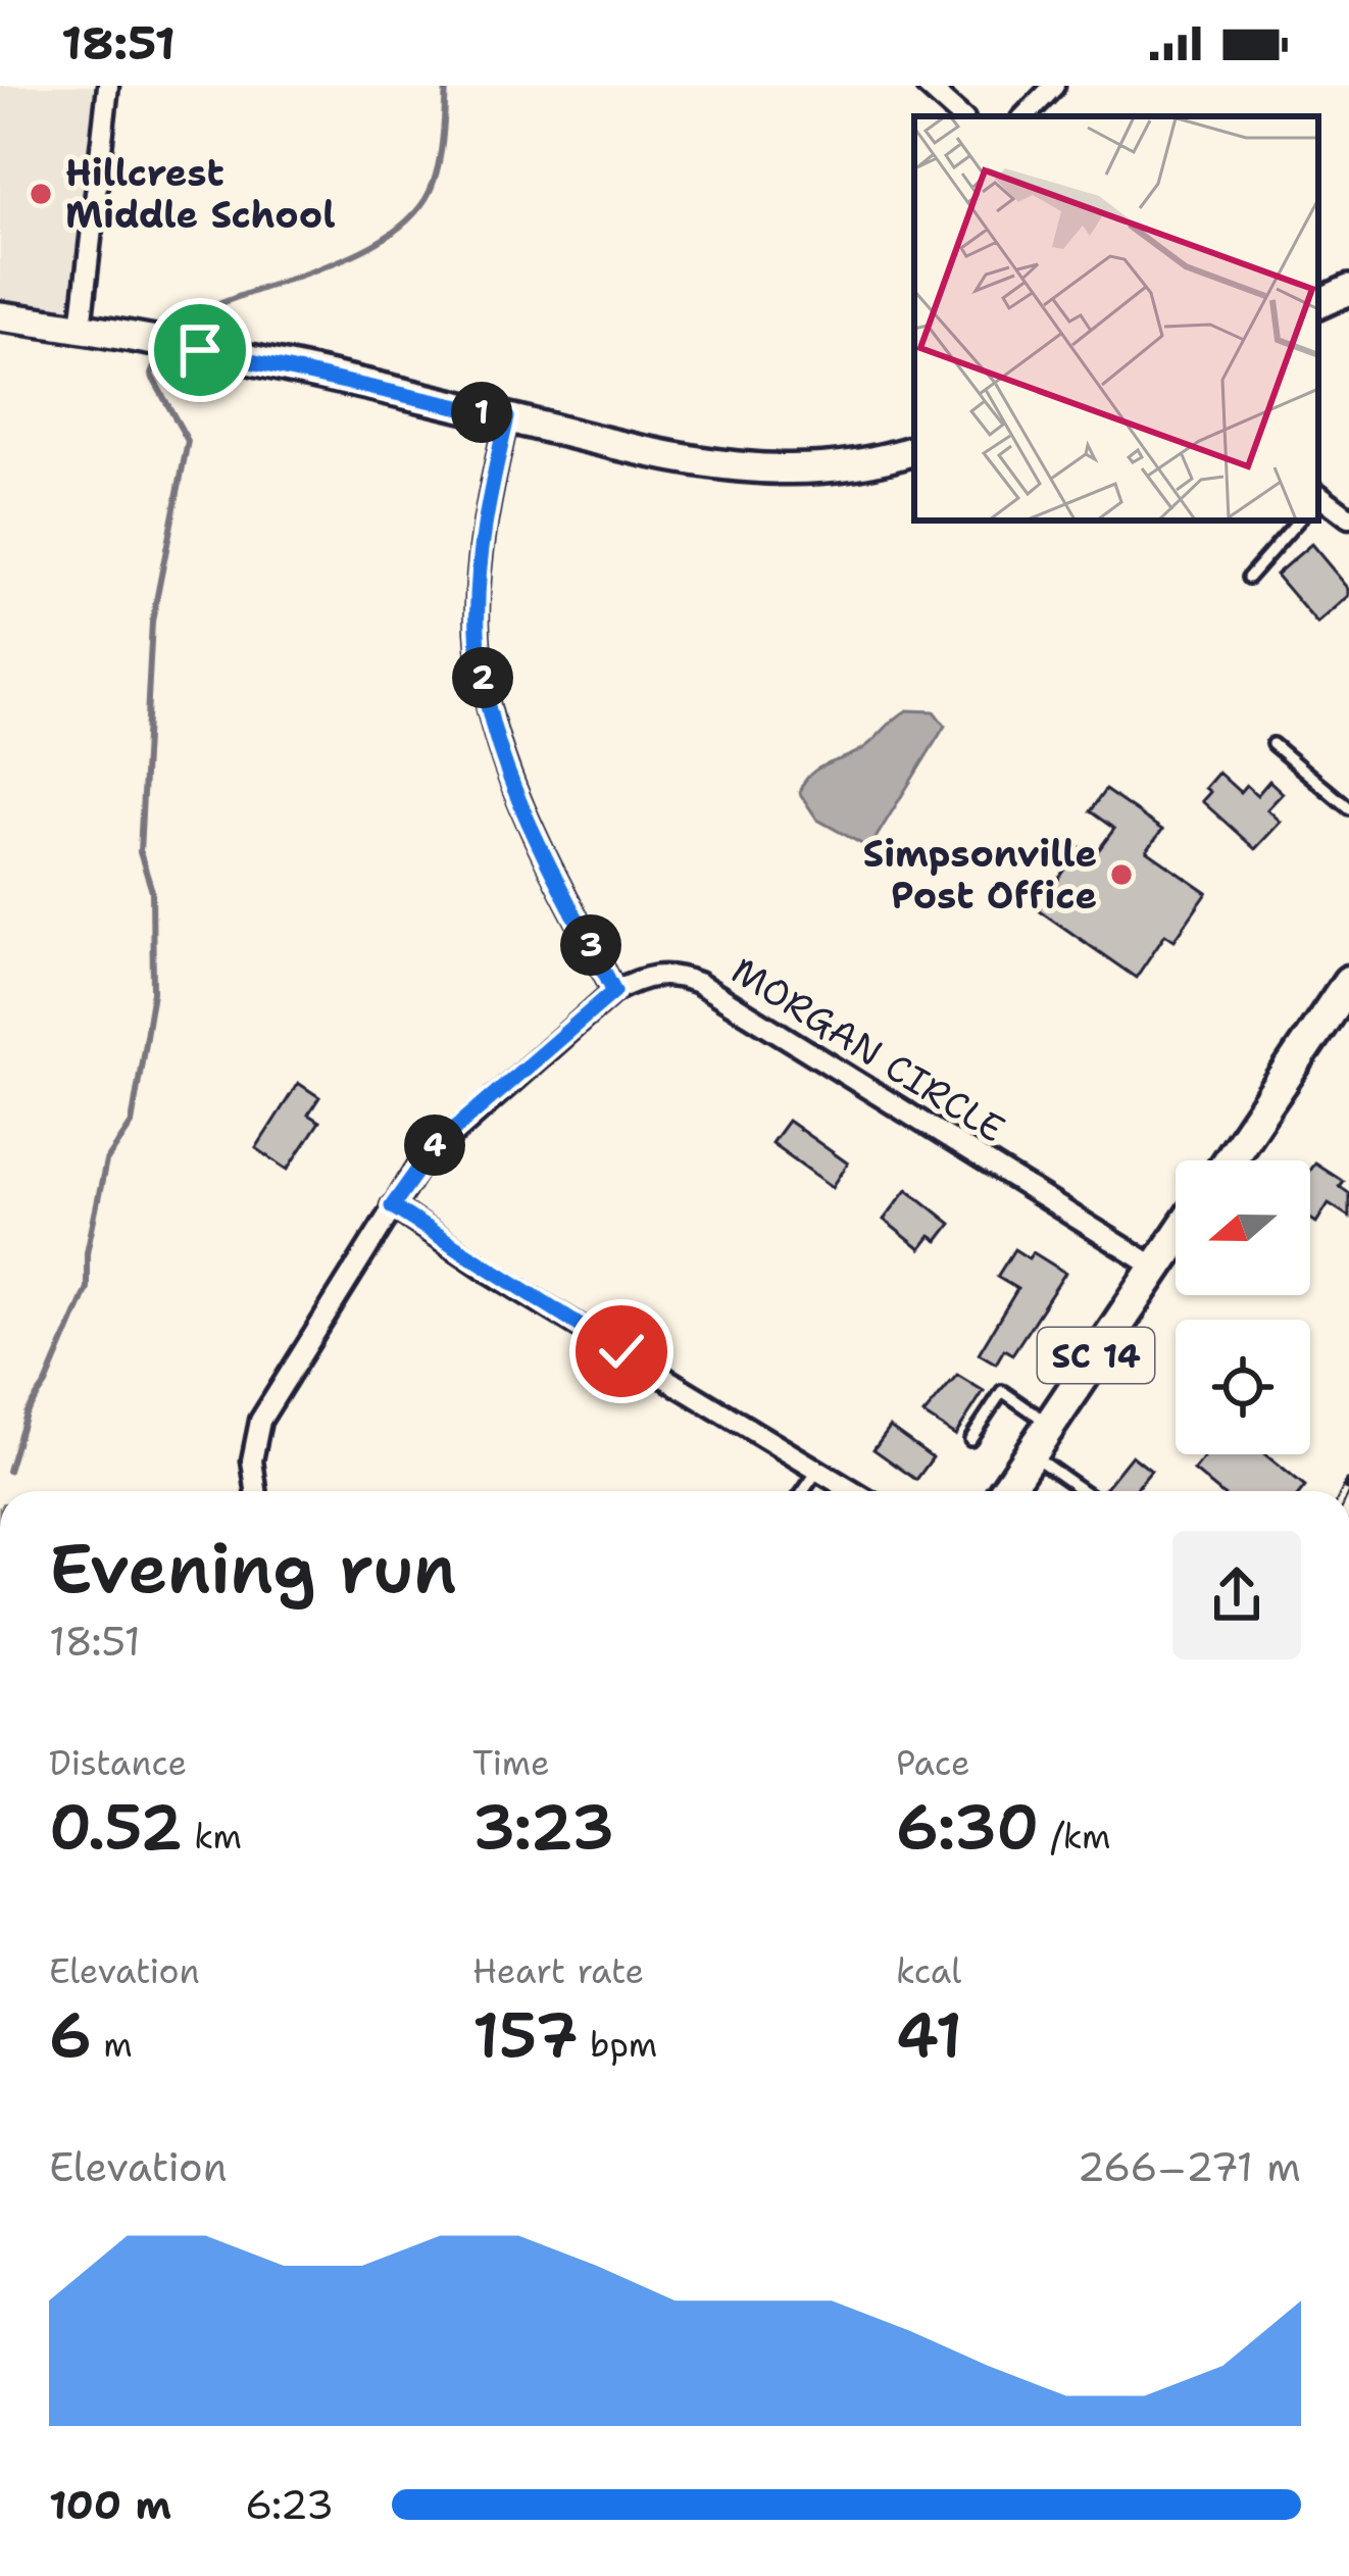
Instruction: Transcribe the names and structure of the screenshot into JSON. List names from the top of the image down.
{
  "streets": {
    "main road": ["SC 14"],
    "street": ["MORGAN CIRCLE"]
  },
  "crossings": [
    ["MORGAN CIRCLE", "SC 14"]
  ],
  "places": ["Hillcrest Middle School", "Simpsonville Post Office"],
  "north": "left",
  "page": {
    "status": "18:51",
    "pins": [
      "1",
      "2",
      "3",
      "4"
    ],
    "heading": ["Evening run", "18:51"],
    "stats": [
      ["Distance", "0.52 km"],
      ["Time", "3:23"],
      ["Pace", "6:30 /km"],
      ["Elevation", "6 m"],
      ["Heart rate", "157 bpm"],
      ["kcal", "41"]
    ],
    "chart": ["Elevation", "266–271 m"],
    "list": [
      {
        "name": "100 m",
        "note": "6:23"
      }
    ]
  }
}
